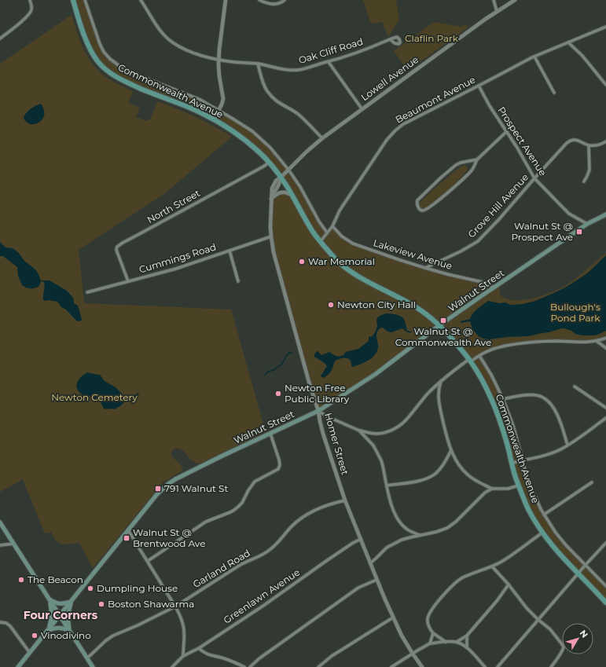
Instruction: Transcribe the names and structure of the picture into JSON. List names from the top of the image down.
{
  "streets": {
    "main road": ["Commonwealth Avenue", "Walnut Street"],
    "street": [
      "Oak Cliff Road",
      "Lowell Avenue",
      "Beaumont Avenue",
      "Prospect Avenue",
      "Grove Hill Avenue",
      "North Street",
      "Lakeview Avenue",
      "Cummings Road",
      "Homer Street",
      "Garland Road",
      "Greenlawn Avenue"
    ]
  },
  "crossings": [
    ["Lowell Avenue", "Commonwealth Avenue"],
    ["Lowell Avenue", "Homer Street"],
    ["Commonwealth Avenue", "Beaumont Avenue"],
    ["Commonwealth Avenue", "North Street"],
    ["Commonwealth Avenue", "Walnut Street"],
    ["Commonwealth Avenue", "Homer Street"],
    ["Beaumont Avenue", "Prospect Avenue"],
    ["Beaumont Avenue", "Lakeview Avenue"],
    ["Prospect Avenue", "Grove Hill Avenue"],
    ["Prospect Avenue", "Walnut Street"],
    ["Grove Hill Avenue", "Lakeview Avenue"],
    ["North Street", "Cummings Road"],
    ["Lakeview Avenue", "Walnut Street"],
    ["Cummings Road", "Homer Street"],
    ["Walnut Street", "Homer Street"],
    ["Homer Street", "Garland Road"],
    ["Homer Street", "Greenlawn Avenue"]
  ],
  "districts": ["Four Corners"],
  "parks": ["Claflin Park", "Bullough's Pond Park", "Newton Cemetery"],
  "places": {
    "transit": [
      "Walnut St @ Prospect Ave",
      "Walnut St @ Commonwealth Ave",
      "791 Walnut St",
      "Walnut St @ Brentwood Ave"
    ],
    "other": [
      "War Memorial",
      "Newton City Hall",
      "Newton Free Public Library",
      "The Beacon",
      "Dumpling House",
      "Boston Shawarma",
      "Vinodivino"
    ]
  },
  "north": "top right"
}
